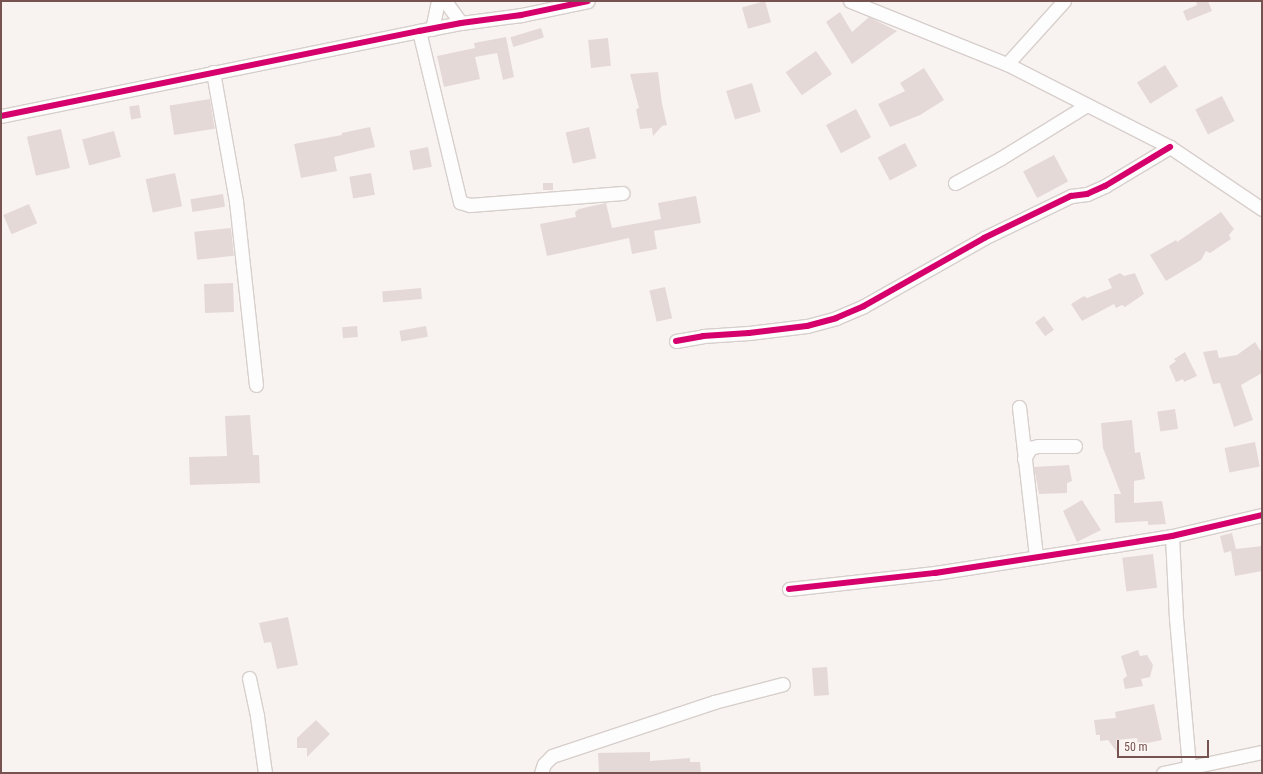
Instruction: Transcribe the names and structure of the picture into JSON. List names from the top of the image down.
{
  "scale_bar": "50 m"
}
